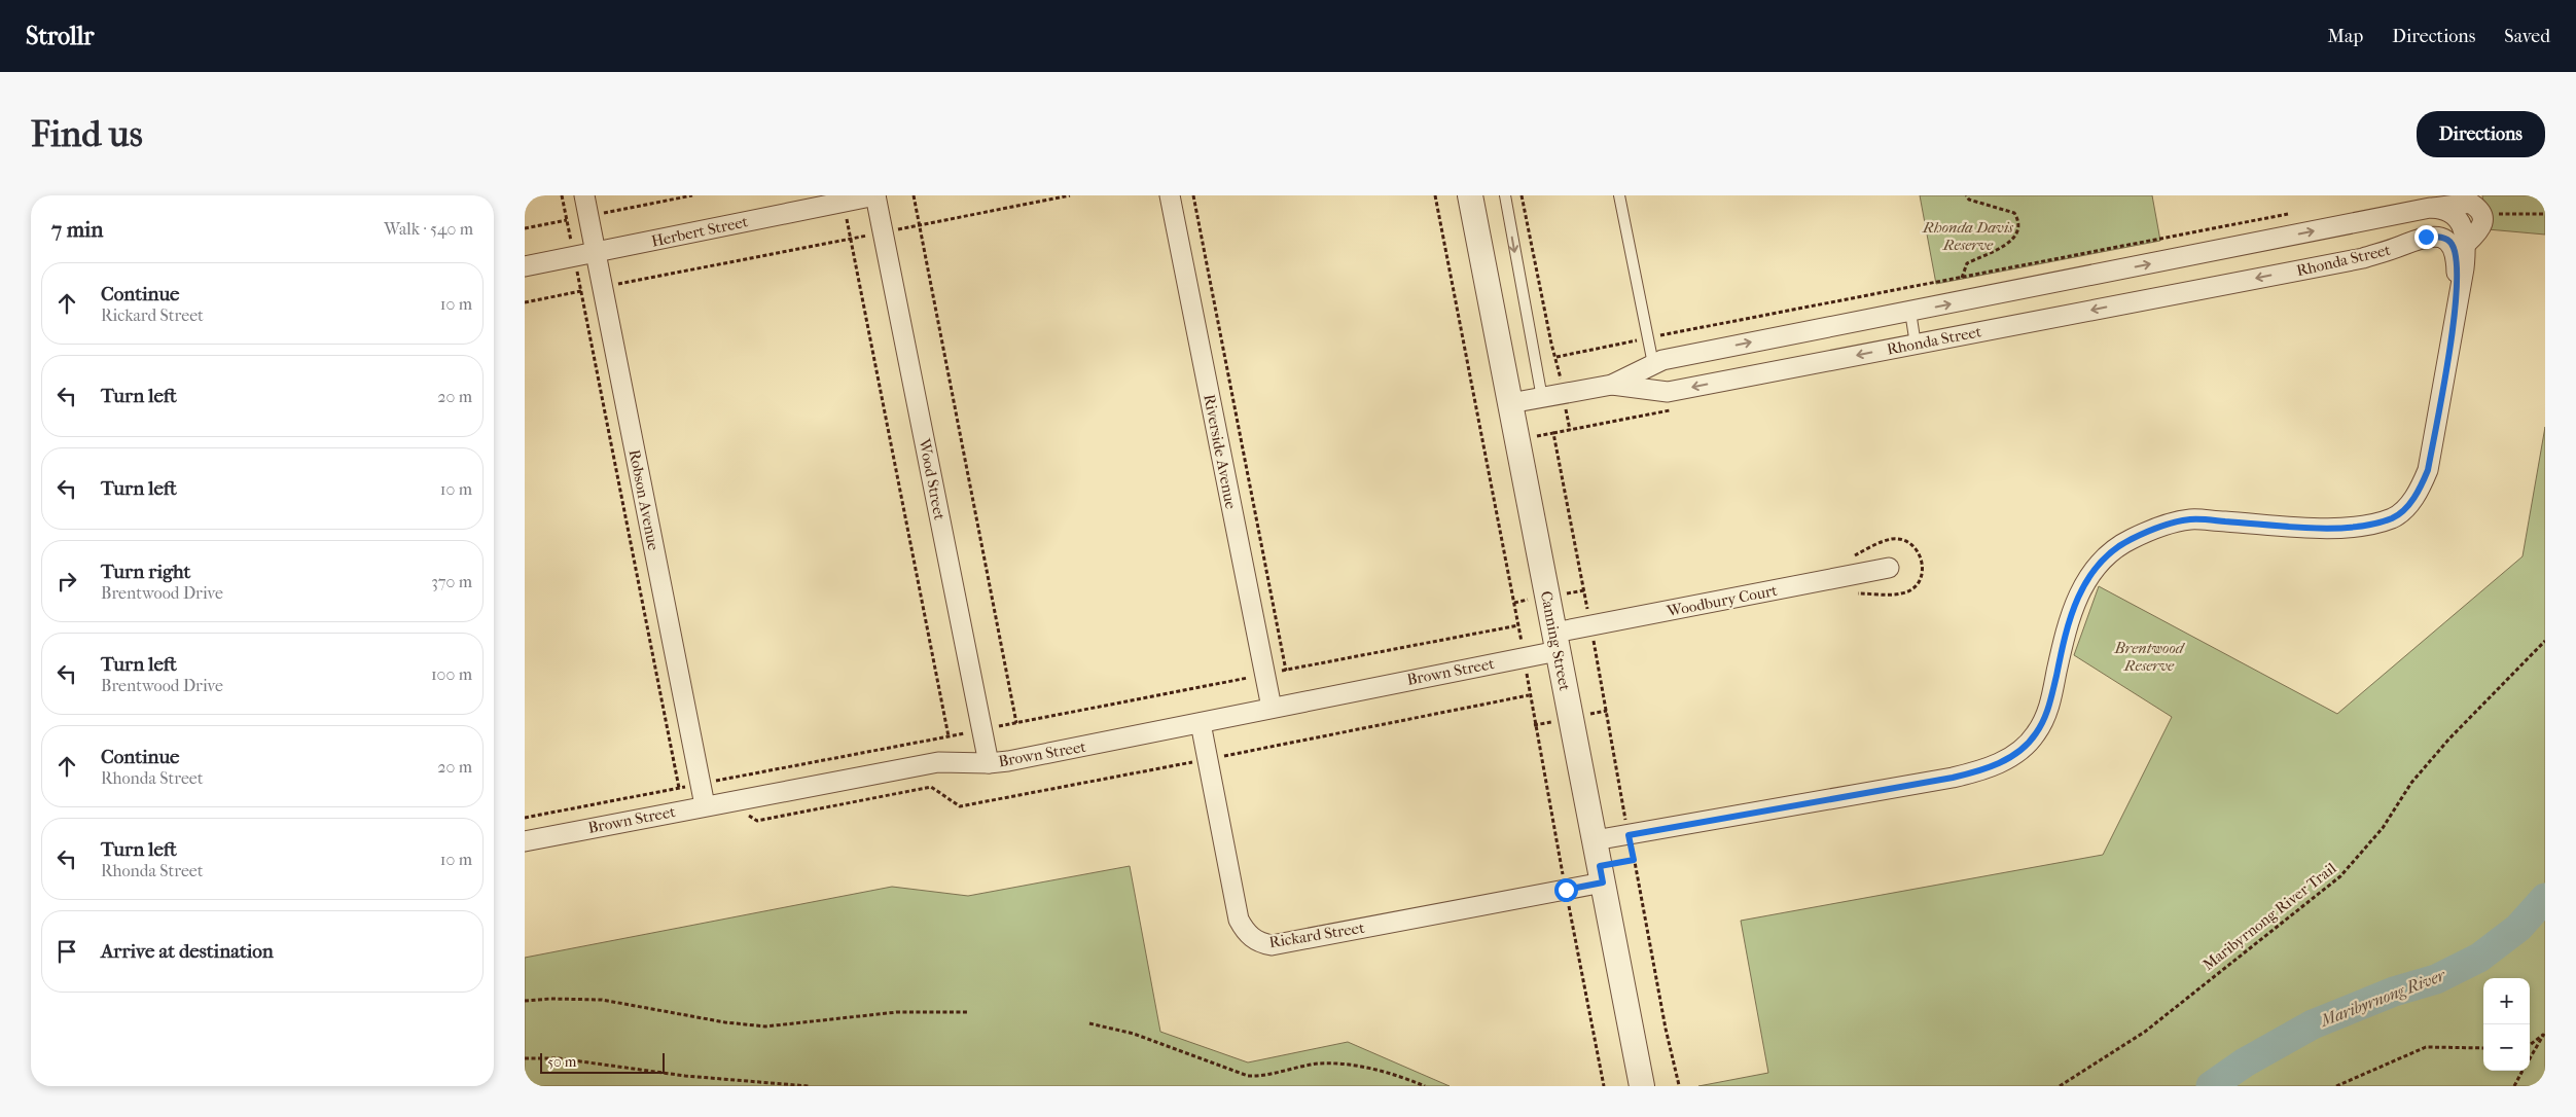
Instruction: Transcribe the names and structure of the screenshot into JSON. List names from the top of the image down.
{
  "streets": {
    "street": [
      "Herbert Street",
      "Rhonda Street",
      "Riverside Avenue",
      "Wood Street",
      "Robson Avenue",
      "Woodbury Court",
      "Canning Street",
      "Brown Street",
      "Rickard Street"
    ],
    "path": ["Maribyrnong River Trail"]
  },
  "crossings": [
    ["Herbert Street", "Wood Street"],
    ["Herbert Street", "Robson Avenue"],
    ["Rhonda Street", "Canning Street"],
    ["Riverside Avenue", "Brown Street"],
    ["Wood Street", "Brown Street"],
    ["Robson Avenue", "Brown Street"],
    ["Woodbury Court", "Canning Street"],
    ["Woodbury Court", "Brown Street"],
    ["Canning Street", "Brown Street"],
    ["Canning Street", "Rickard Street"],
    ["Brown Street", "Rickard Street"]
  ],
  "water": ["Maribyrnong River"],
  "parks": ["Rhonda Davis Reserve", "Brentwood Reserve"],
  "scale_bar": "50 m",
  "page": {
    "header": "Strollr",
    "nav": ["Map", "Directions", "Saved"],
    "buttons": "Directions",
    "title": "Find us",
    "heading": ["7 min", "Walk · 540 m"],
    "list": [
      ["Continue", "Rickard Street", "10 m"],
      ["Turn left", "20 m"],
      ["Turn left", "10 m"],
      ["Turn right", "Brentwood Drive", "370 m"],
      ["Turn left", "Brentwood Drive", "100 m"],
      ["Continue", "Rhonda Street", "20 m"],
      ["Turn left", "Rhonda Street", "10 m"],
      "Arrive at destination"
    ],
    "map_buttons": ["+", "−"],
    "scale": "50 m"
  }
}
